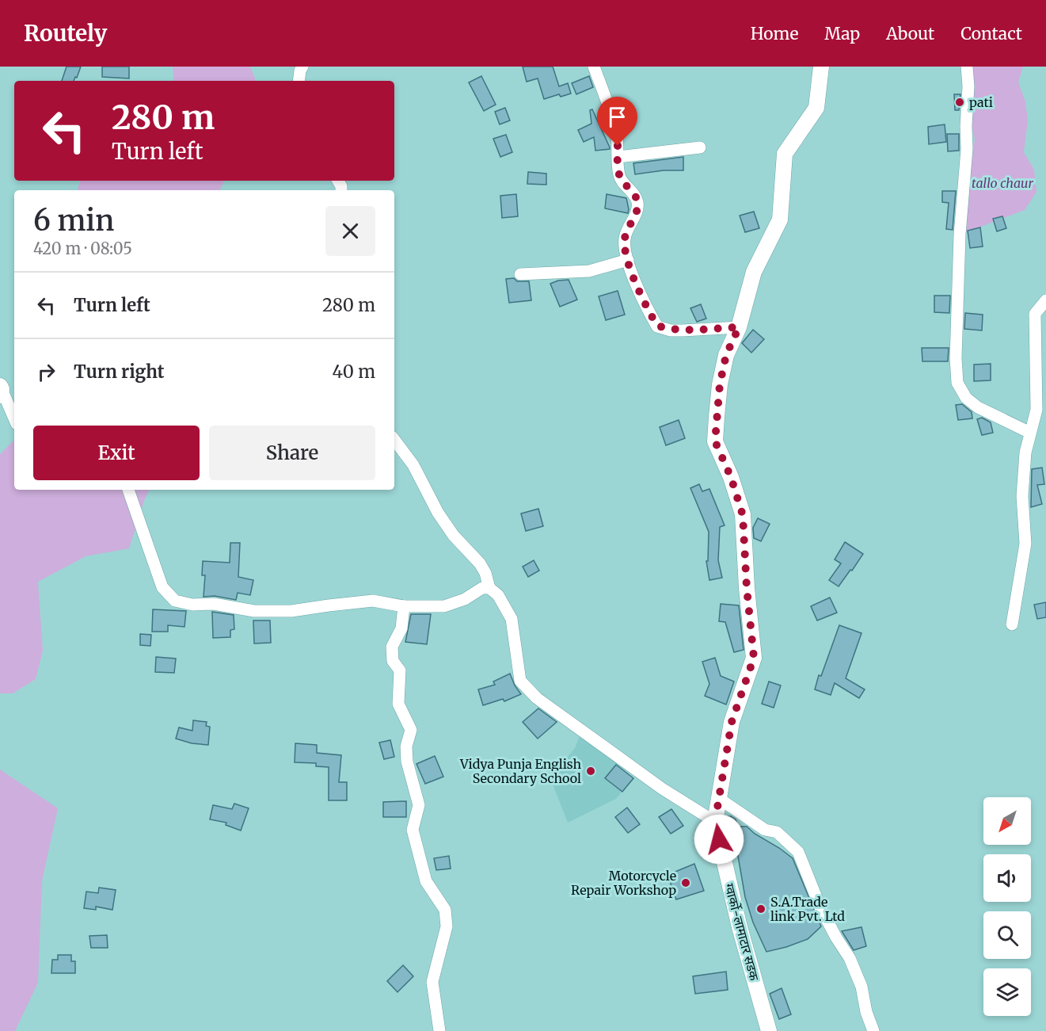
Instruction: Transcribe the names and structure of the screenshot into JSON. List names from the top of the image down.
{
  "streets": {
    "main road": ["ग्वार्को-लामाटार सडक"]
  },
  "parks": ["tallo chaur"],
  "places": [
    "pati",
    "Vidya Punja English Secondary School",
    "Motorcycle Repair Workshop",
    "S.A.Trade link Pvt. Ltd"
  ],
  "north": "bottom left",
  "page": {
    "header": "Routely",
    "nav": [
      "Home",
      "Map",
      "About",
      "Contact"
    ],
    "turn": ["280 m", "Turn left"],
    "heading": ["6 min", "420 m · 08:05"],
    "list": [
      {
        "name": "Turn left",
        "value": "280 m"
      },
      {
        "name": "Turn right",
        "value": "40 m"
      }
    ],
    "buttons": ["Exit", "Share"]
  }
}
